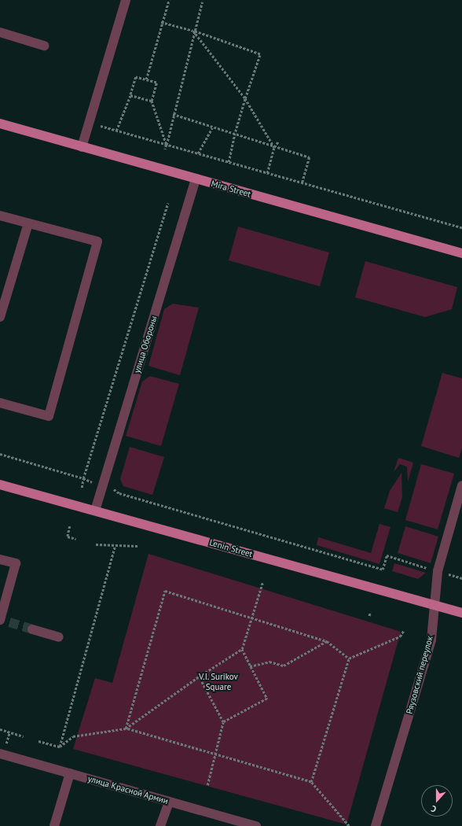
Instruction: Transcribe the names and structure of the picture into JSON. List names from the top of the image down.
{
  "streets": {
    "main road": ["Mira Street", "Lenin Street"],
    "street": ["улица Обороны", "Ряузовский переулок", "улица Красной Армии"]
  },
  "crossings": [
    ["Mira Street", "улица Обороны"],
    ["улица Обороны", "Lenin Street"],
    ["Lenin Street", "Ряузовский переулок"]
  ],
  "parks": ["V.I. Surikov Square"],
  "north": "bottom"
}
